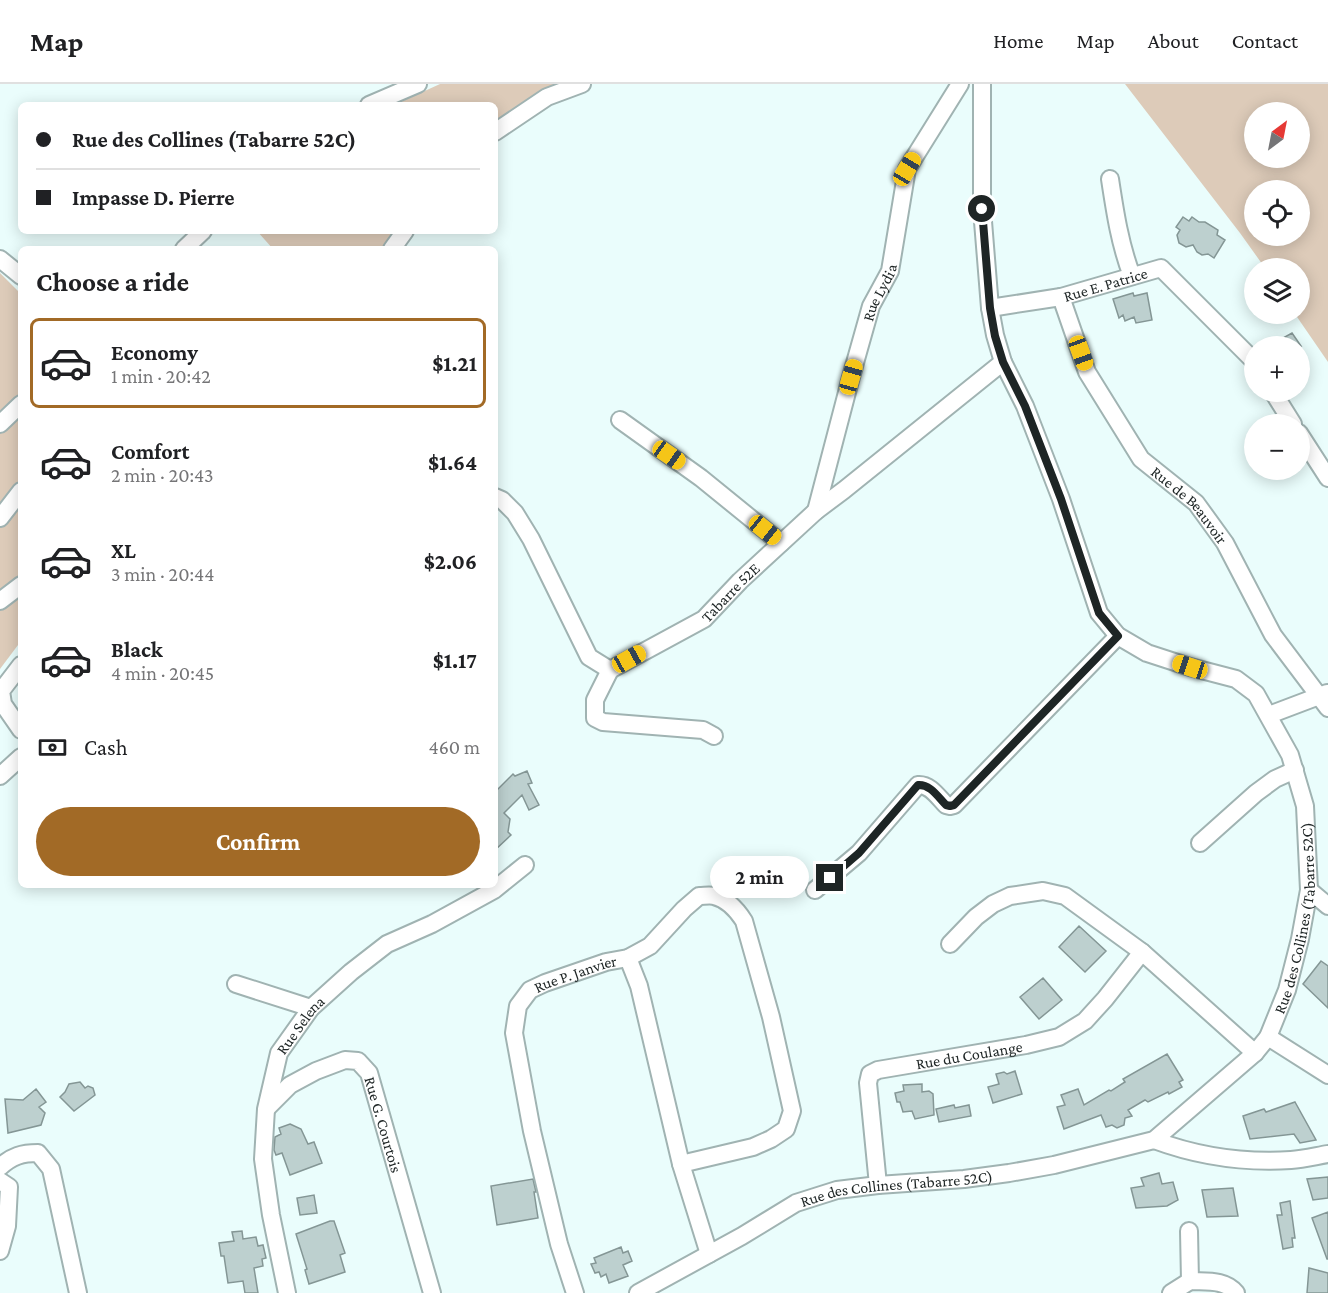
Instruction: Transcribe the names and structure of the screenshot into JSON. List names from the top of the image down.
{
  "streets": {
    "street": [
      "Rue E. Patrice",
      "Rue Lydia",
      "Rue de Beauvoir",
      "Tabarre 52E",
      "Rue des Collines (Tabarre 52C)",
      "Rue P. Janvier",
      "Rue Selena",
      "Rue du Coulange",
      "Rue G. Courtois"
    ]
  },
  "crossings": [
    ["Rue E. Patrice", "Rue de Beauvoir"],
    ["Rue E. Patrice", "Rue des Collines (Tabarre 52C)"],
    ["Rue Lydia", "Tabarre 52E"],
    ["Tabarre 52E", "Rue des Collines (Tabarre 52C)"],
    ["Rue des Collines (Tabarre 52C)", "Rue P. Janvier"],
    ["Rue des Collines (Tabarre 52C)", "Rue du Coulange"],
    ["Rue Selena", "Rue G. Courtois"]
  ],
  "north": "top right",
  "page": {
    "header": "Map",
    "nav": [
      "Home",
      "Map",
      "About",
      "Contact"
    ],
    "map_buttons": ["+", "−"],
    "banner": ["Rue des Collines (Tabarre 52C)", "Impasse D. Pierre"],
    "heading": "Choose a ride",
    "list": [
      {
        "name": "Economy",
        "note": "1 min · 20:42",
        "value": "$1.21"
      },
      {
        "name": "Comfort",
        "note": "2 min · 20:43",
        "value": "$1.64"
      },
      {
        "name": "XL",
        "note": "3 min · 20:44",
        "value": "$2.06"
      },
      {
        "name": "Black",
        "note": "4 min · 20:45",
        "value": "$1.17"
      }
    ],
    "pay": ["Cash", "460 m"],
    "buttons": "Confirm",
    "bubble": "2 min"
  }
}
